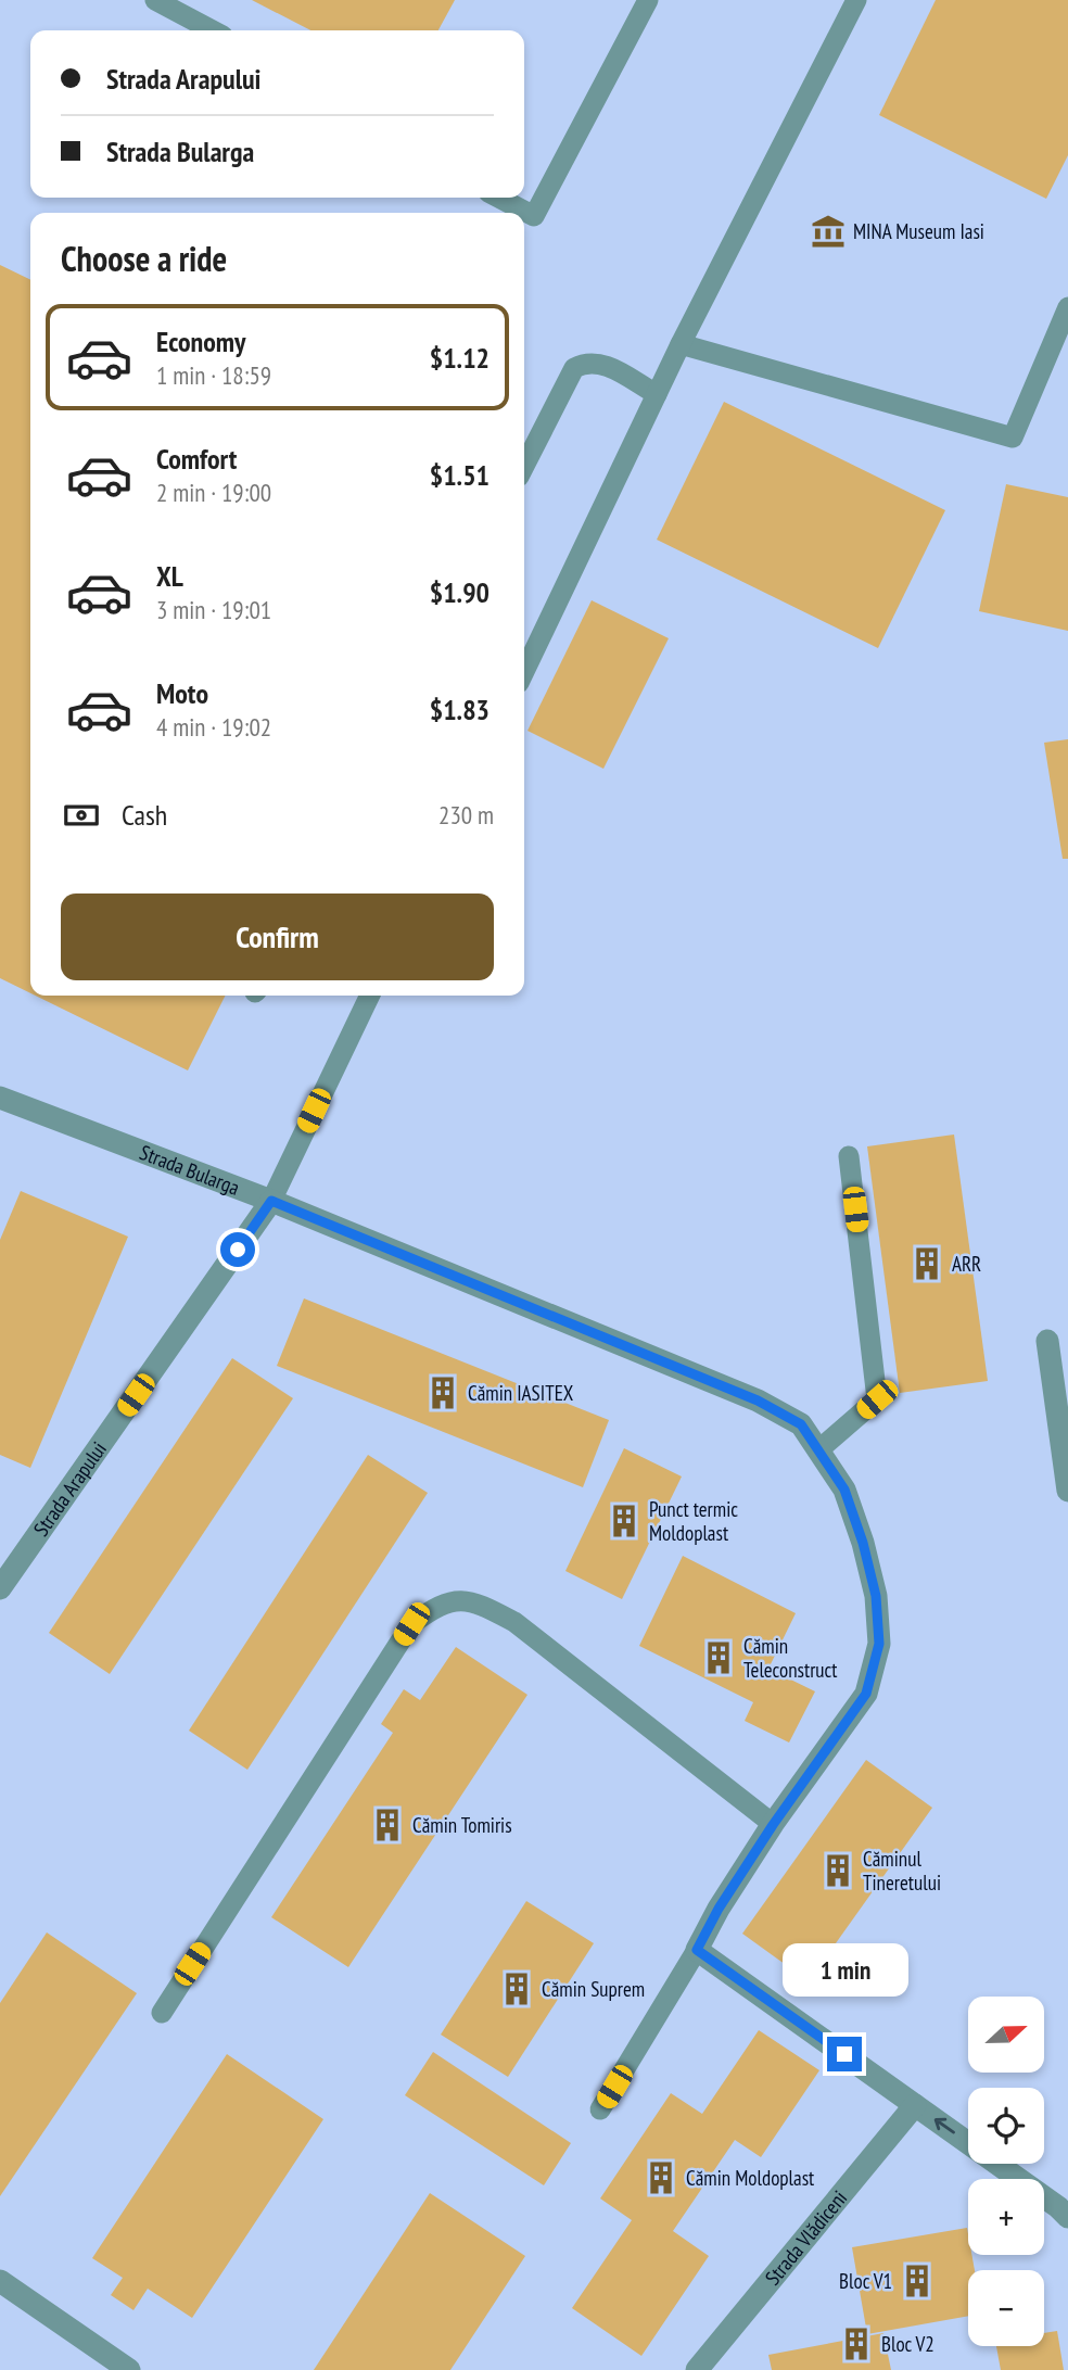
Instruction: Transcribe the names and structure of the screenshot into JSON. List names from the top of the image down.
{
  "streets": {
    "street": ["Strada Bularga", "Strada Arapului", "Strada Vlădiceni"]
  },
  "crossings": [
    ["Strada Bularga", "Strada Arapului"]
  ],
  "places": {
    "museum": ["MINA Museum Iasi"],
    "building": [
      "ARR",
      "Cămin IASITEX",
      "Punct termic Moldoplast",
      "Cămin Teleconstruct",
      "Cămin Tomiris",
      "Căminul Tineretului",
      "Cămin Suprem",
      "Cămin Moldoplast",
      "Bloc V1",
      "Bloc V2"
    ]
  },
  "north": "right",
  "page": {
    "banner": ["Strada Arapului", "Strada Bularga"],
    "heading": "Choose a ride",
    "list": [
      {
        "name": "Economy",
        "note": "1 min · 18:59",
        "value": "$1.12"
      },
      {
        "name": "Comfort",
        "note": "2 min · 19:00",
        "value": "$1.51"
      },
      {
        "name": "XL",
        "note": "3 min · 19:01",
        "value": "$1.90"
      },
      {
        "name": "Moto",
        "note": "4 min · 19:02",
        "value": "$1.83"
      }
    ],
    "pay": ["Cash", "230 m"],
    "buttons": "Confirm",
    "bubble": "1 min",
    "map_buttons": ["+", "−"]
  }
}
